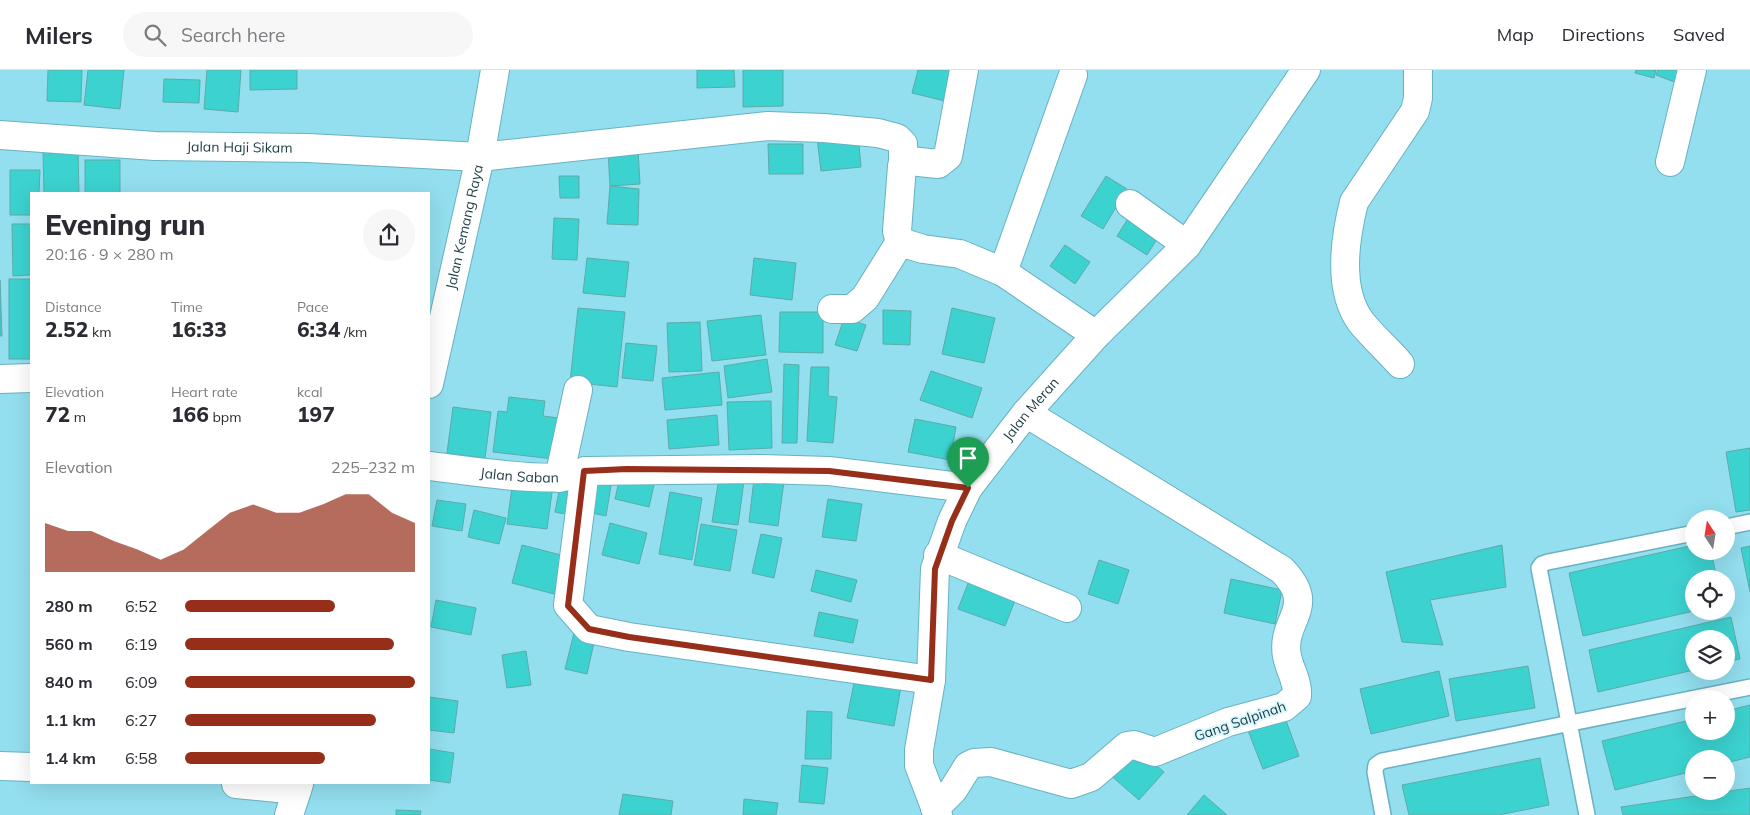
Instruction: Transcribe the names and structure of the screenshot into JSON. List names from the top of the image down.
{
  "streets": {
    "street": [
      "Jalan Haji Sikam",
      "Jalan Kemang Raya",
      "Jalan Meran",
      "Jalan Saban",
      "Gang Salpinah"
    ]
  },
  "crossings": [
    ["Jalan Haji Sikam", "Jalan Kemang Raya"],
    ["Jalan Meran", "Jalan Saban"],
    ["Jalan Meran", "Gang Salpinah"]
  ],
  "north": "top",
  "page": {
    "header": "Milers",
    "search": "Search here",
    "nav": ["Map", "Directions", "Saved"],
    "heading": ["Evening run", "20:16 · 9 × 280 m"],
    "stats": [
      ["Distance", "2.52 km"],
      ["Time", "16:33"],
      ["Pace", "6:34 /km"],
      ["Elevation", "72 m"],
      ["Heart rate", "166 bpm"],
      ["kcal", "197"]
    ],
    "chart": ["Elevation", "225–232 m"],
    "map_buttons": ["+", "−"],
    "list": [
      {
        "name": "280 m",
        "note": "6:52"
      },
      {
        "name": "560 m",
        "note": "6:19"
      },
      {
        "name": "840 m",
        "note": "6:09"
      },
      {
        "name": "1.1 km",
        "note": "6:27"
      },
      {
        "name": "1.4 km",
        "note": "6:58"
      }
    ]
  }
}
